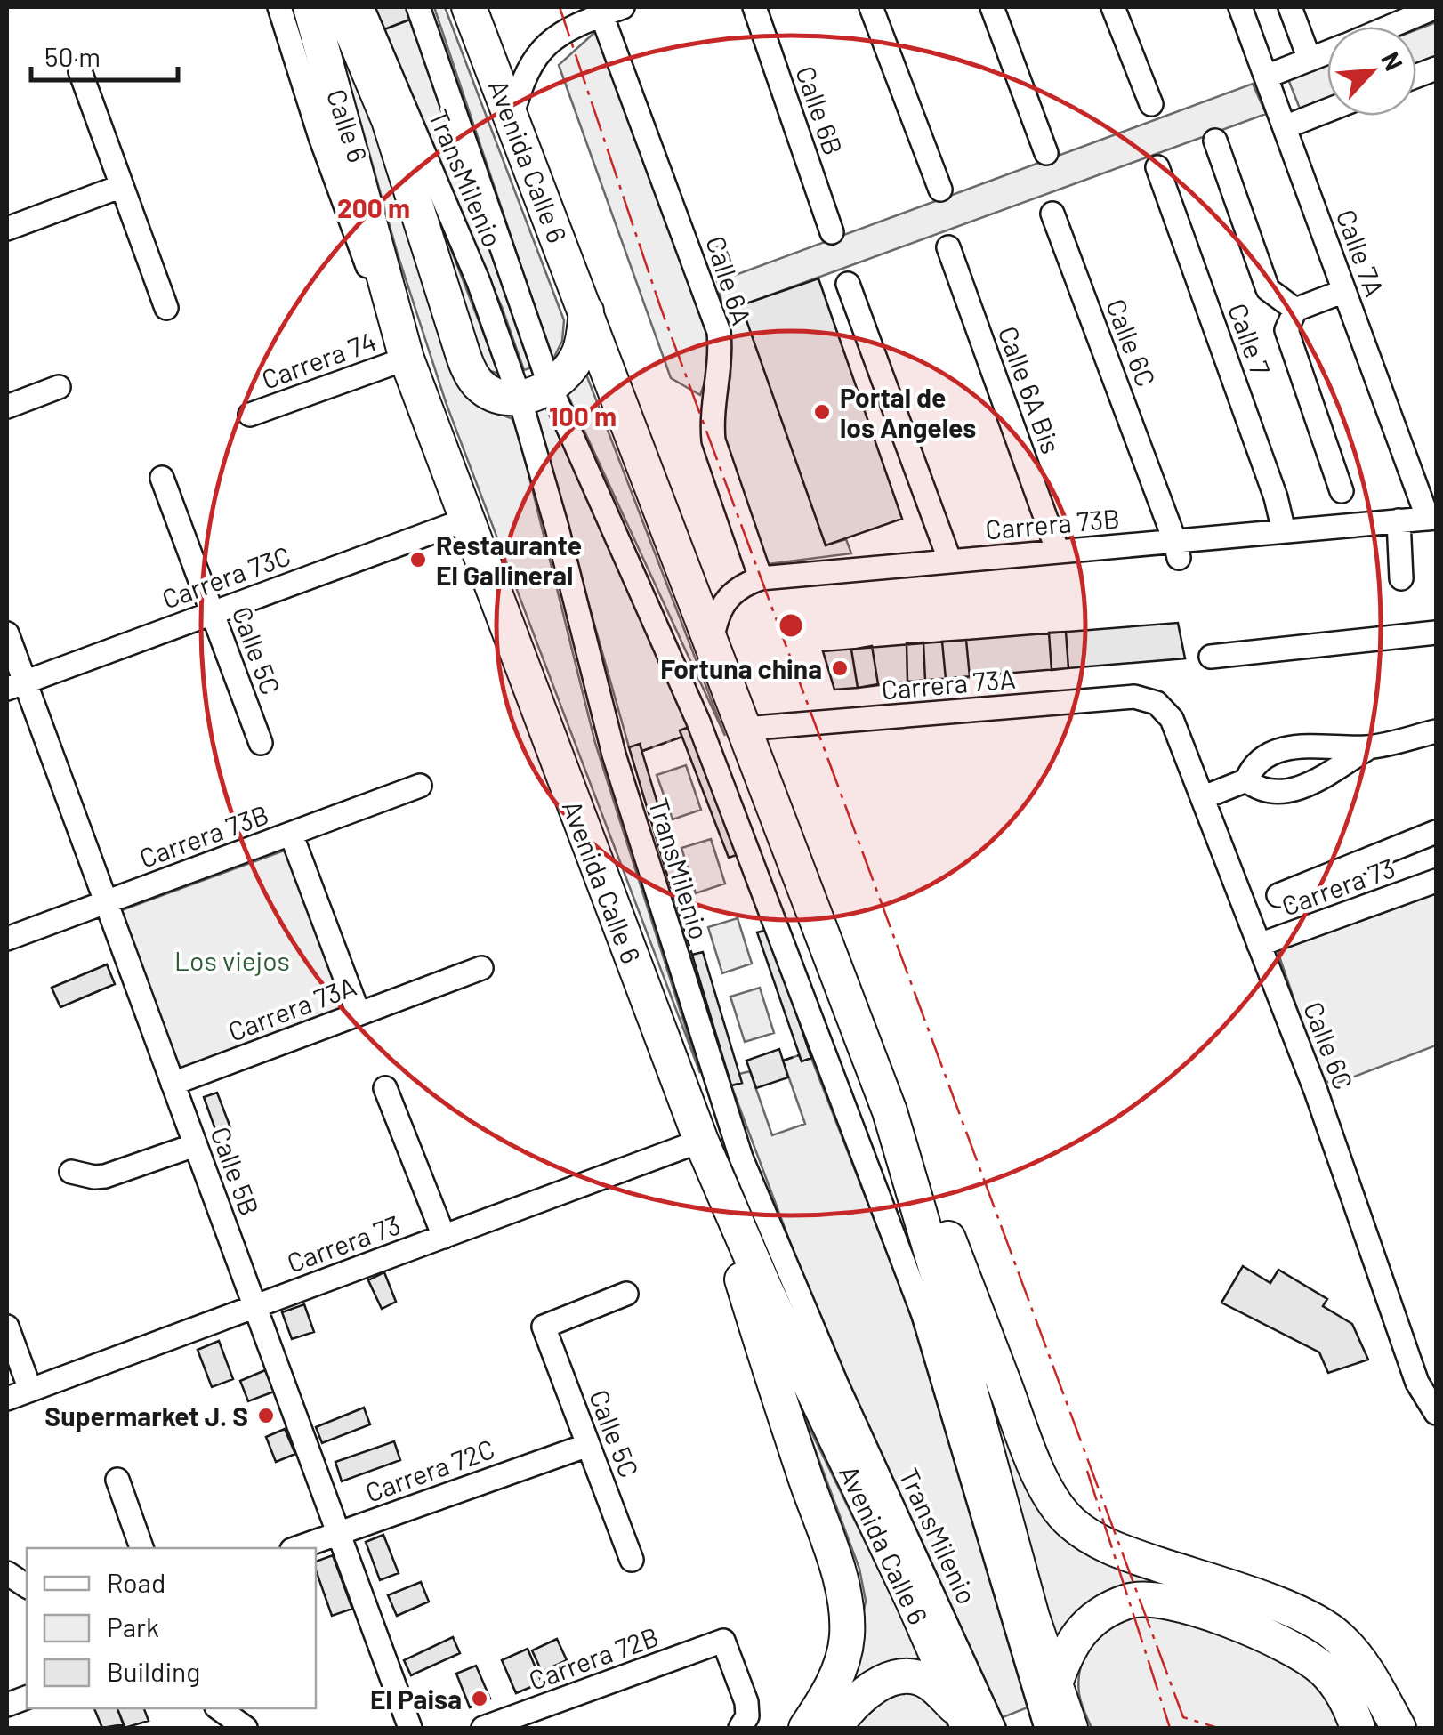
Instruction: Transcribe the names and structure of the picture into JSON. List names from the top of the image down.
{
  "streets": {
    "highway": ["Avenida Calle 6"],
    "street": [
      "Calle 6B",
      "Calle 6",
      "TransMilenio",
      "Calle 7A",
      "Calle 6A",
      "Calle 7",
      "Calle 6C",
      "Carrera 74",
      "Calle 6A Bis",
      "Carrera 73B",
      "Carrera 73C",
      "Calle 5C",
      "Carrera 73A",
      "Carrera 73",
      "Calle 5B",
      "Carrera 72C",
      "Carrera 72B"
    ]
  },
  "crossings": [
    ["Calle 6", "Avenida Calle 6"],
    ["Calle 6", "Carrera 74"],
    ["Avenida Calle 6", "TransMilenio"],
    ["Avenida Calle 6", "Carrera 74"],
    ["Avenida Calle 6", "Carrera 73B"],
    ["Avenida Calle 6", "Carrera 73C"],
    ["Avenida Calle 6", "Carrera 73A"],
    ["Avenida Calle 6", "Carrera 73"],
    ["Calle 7A", "Carrera 73B"],
    ["Calle 6A", "Carrera 73B"],
    ["Calle 7", "Carrera 73B"],
    ["Calle 6C", "Carrera 73B"],
    ["Calle 6C", "Carrera 73A"],
    ["Calle 6C", "Carrera 73"],
    ["Calle 6A Bis", "Carrera 73B"],
    ["Carrera 73B", "Calle 5B"],
    ["Carrera 73C", "Calle 5C"],
    ["Carrera 73C", "Calle 5B"],
    ["Calle 5C", "Carrera 72C"],
    ["Carrera 73A", "Calle 5B"],
    ["Carrera 73", "Calle 5B"],
    ["Calle 5B", "Carrera 72C"]
  ],
  "parks": ["Los viejos"],
  "places": [
    "Portal de los Angeles",
    "Restaurante El Gallineral",
    "Fortuna china",
    "Supermarket J. S",
    "El Paisa"
  ],
  "legend": ["Road", "Park", "Building"],
  "scale_bar": "50 m",
  "north": "top right",
  "rings": ["200 m", "100 m"]
}
